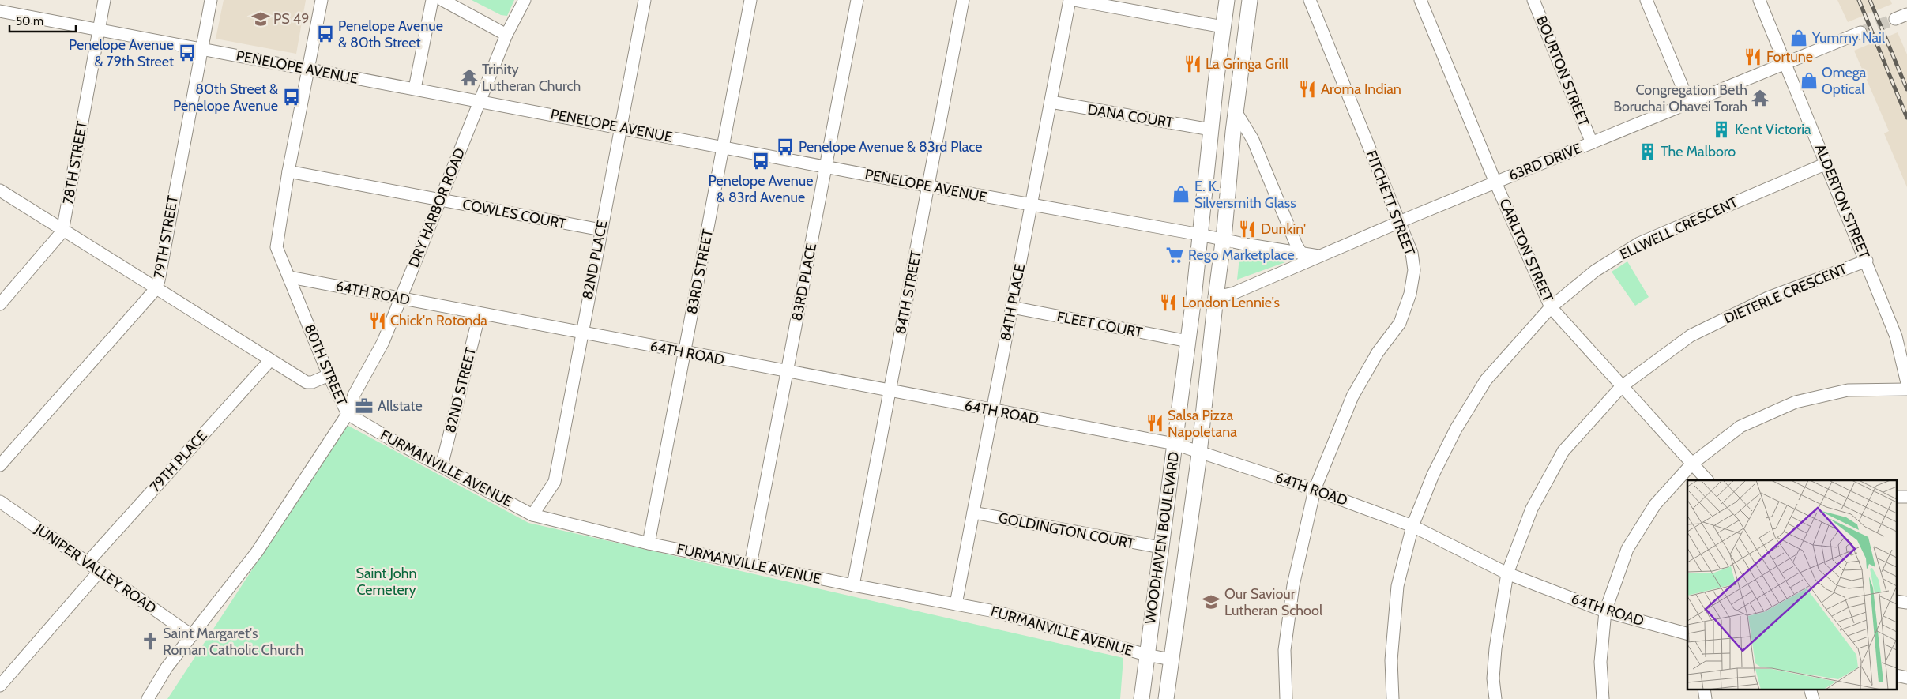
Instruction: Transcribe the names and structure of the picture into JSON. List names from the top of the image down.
{
  "streets": {
    "main road": ["WOODHAVEN BOULEVARD"],
    "street": [
      "PENELOPE AVENUE",
      "BOURTON STREET",
      "DANA COURT",
      "63RD DRIVE",
      "78TH STREET",
      "ALDERTON STREET",
      "FITCHETT STREET",
      "DRY HARBOR ROAD",
      "COWLES COURT",
      "ELLWELL CRESCENT",
      "79TH STREET",
      "CARLTON STREET",
      "82ND PLACE",
      "83RD STREET",
      "83RD PLACE",
      "84TH STREET",
      "64TH ROAD",
      "DIETERLE CRESCENT",
      "84TH PLACE",
      "FLEET COURT",
      "80TH STREET",
      "82ND STREET",
      "79TH PLACE",
      "FURMANVILLE AVENUE",
      "GOLDINGTON COURT",
      "JUNIPER VALLEY ROAD"
    ]
  },
  "crossings": [
    ["PENELOPE AVENUE", "63RD DRIVE"],
    ["PENELOPE AVENUE", "78TH STREET"],
    ["PENELOPE AVENUE", "DRY HARBOR ROAD"],
    ["PENELOPE AVENUE", "79TH STREET"],
    ["PENELOPE AVENUE", "82ND PLACE"],
    ["PENELOPE AVENUE", "83RD STREET"],
    ["PENELOPE AVENUE", "83RD PLACE"],
    ["PENELOPE AVENUE", "84TH STREET"],
    ["PENELOPE AVENUE", "84TH PLACE"],
    ["PENELOPE AVENUE", "80TH STREET"],
    ["PENELOPE AVENUE", "WOODHAVEN BOULEVARD"],
    ["BOURTON STREET", "63RD DRIVE"],
    ["DANA COURT", "84TH PLACE"],
    ["DANA COURT", "WOODHAVEN BOULEVARD"],
    ["63RD DRIVE", "ALDERTON STREET"],
    ["63RD DRIVE", "FITCHETT STREET"],
    ["63RD DRIVE", "CARLTON STREET"],
    ["63RD DRIVE", "WOODHAVEN BOULEVARD"],
    ["ALDERTON STREET", "ELLWELL CRESCENT"],
    ["ALDERTON STREET", "DIETERLE CRESCENT"],
    ["FITCHETT STREET", "64TH ROAD"],
    ["DRY HARBOR ROAD", "COWLES COURT"],
    ["DRY HARBOR ROAD", "64TH ROAD"],
    ["DRY HARBOR ROAD", "80TH STREET"],
    ["DRY HARBOR ROAD", "FURMANVILLE AVENUE"],
    ["COWLES COURT", "82ND PLACE"],
    ["COWLES COURT", "80TH STREET"],
    ["ELLWELL CRESCENT", "CARLTON STREET"],
    ["ELLWELL CRESCENT", "64TH ROAD"],
    ["CARLTON STREET", "DIETERLE CRESCENT"],
    ["82ND PLACE", "64TH ROAD"],
    ["82ND PLACE", "FURMANVILLE AVENUE"],
    ["83RD STREET", "64TH ROAD"],
    ["83RD STREET", "FURMANVILLE AVENUE"],
    ["83RD PLACE", "64TH ROAD"],
    ["83RD PLACE", "FURMANVILLE AVENUE"],
    ["84TH STREET", "64TH ROAD"],
    ["84TH STREET", "FURMANVILLE AVENUE"],
    ["64TH ROAD", "DIETERLE CRESCENT"],
    ["64TH ROAD", "84TH PLACE"],
    ["64TH ROAD", "80TH STREET"],
    ["64TH ROAD", "82ND STREET"],
    ["64TH ROAD", "WOODHAVEN BOULEVARD"],
    ["84TH PLACE", "FLEET COURT"],
    ["84TH PLACE", "FURMANVILLE AVENUE"],
    ["84TH PLACE", "GOLDINGTON COURT"],
    ["FLEET COURT", "WOODHAVEN BOULEVARD"],
    ["80TH STREET", "FURMANVILLE AVENUE"],
    ["80TH STREET", "JUNIPER VALLEY ROAD"],
    ["82ND STREET", "FURMANVILLE AVENUE"],
    ["79TH PLACE", "JUNIPER VALLEY ROAD"],
    ["FURMANVILLE AVENUE", "WOODHAVEN BOULEVARD"],
    ["GOLDINGTON COURT", "WOODHAVEN BOULEVARD"]
  ],
  "parks": ["Saint John Cemetery"],
  "places": {
    "school or university": ["PS 49", "Our Saviour Lutheran School"],
    "bus stop": [
      "Penelope Avenue & 80th Street",
      "Penelope Avenue & 79th Street",
      "80th Street & Penelope Avenue",
      "Penelope Avenue & 83rd Place",
      "Penelope Avenue & 83rd Avenue"
    ],
    "shop": ["Yummy Nail", "Omega Optical", "E. K. Silversmith Glass"],
    "restaurant": [
      "Fortune",
      "La Gringa Grill",
      "Aroma Indian",
      "Dunkin'",
      "London Lennie's",
      "Chick'n Rotonda",
      "Salsa Pizza Napoletana"
    ],
    "temple": ["Trinity Lutheran Church", "Congregation Beth Boruchai Ohavei Torah"],
    "building": ["Kent Victoria", "The Malboro"],
    "supermarket": ["Rego Marketplace"],
    "office": ["Allstate"],
    "church": ["Saint Margaret's Roman Catholic Church"]
  },
  "scale_bar": "50 m"
}
